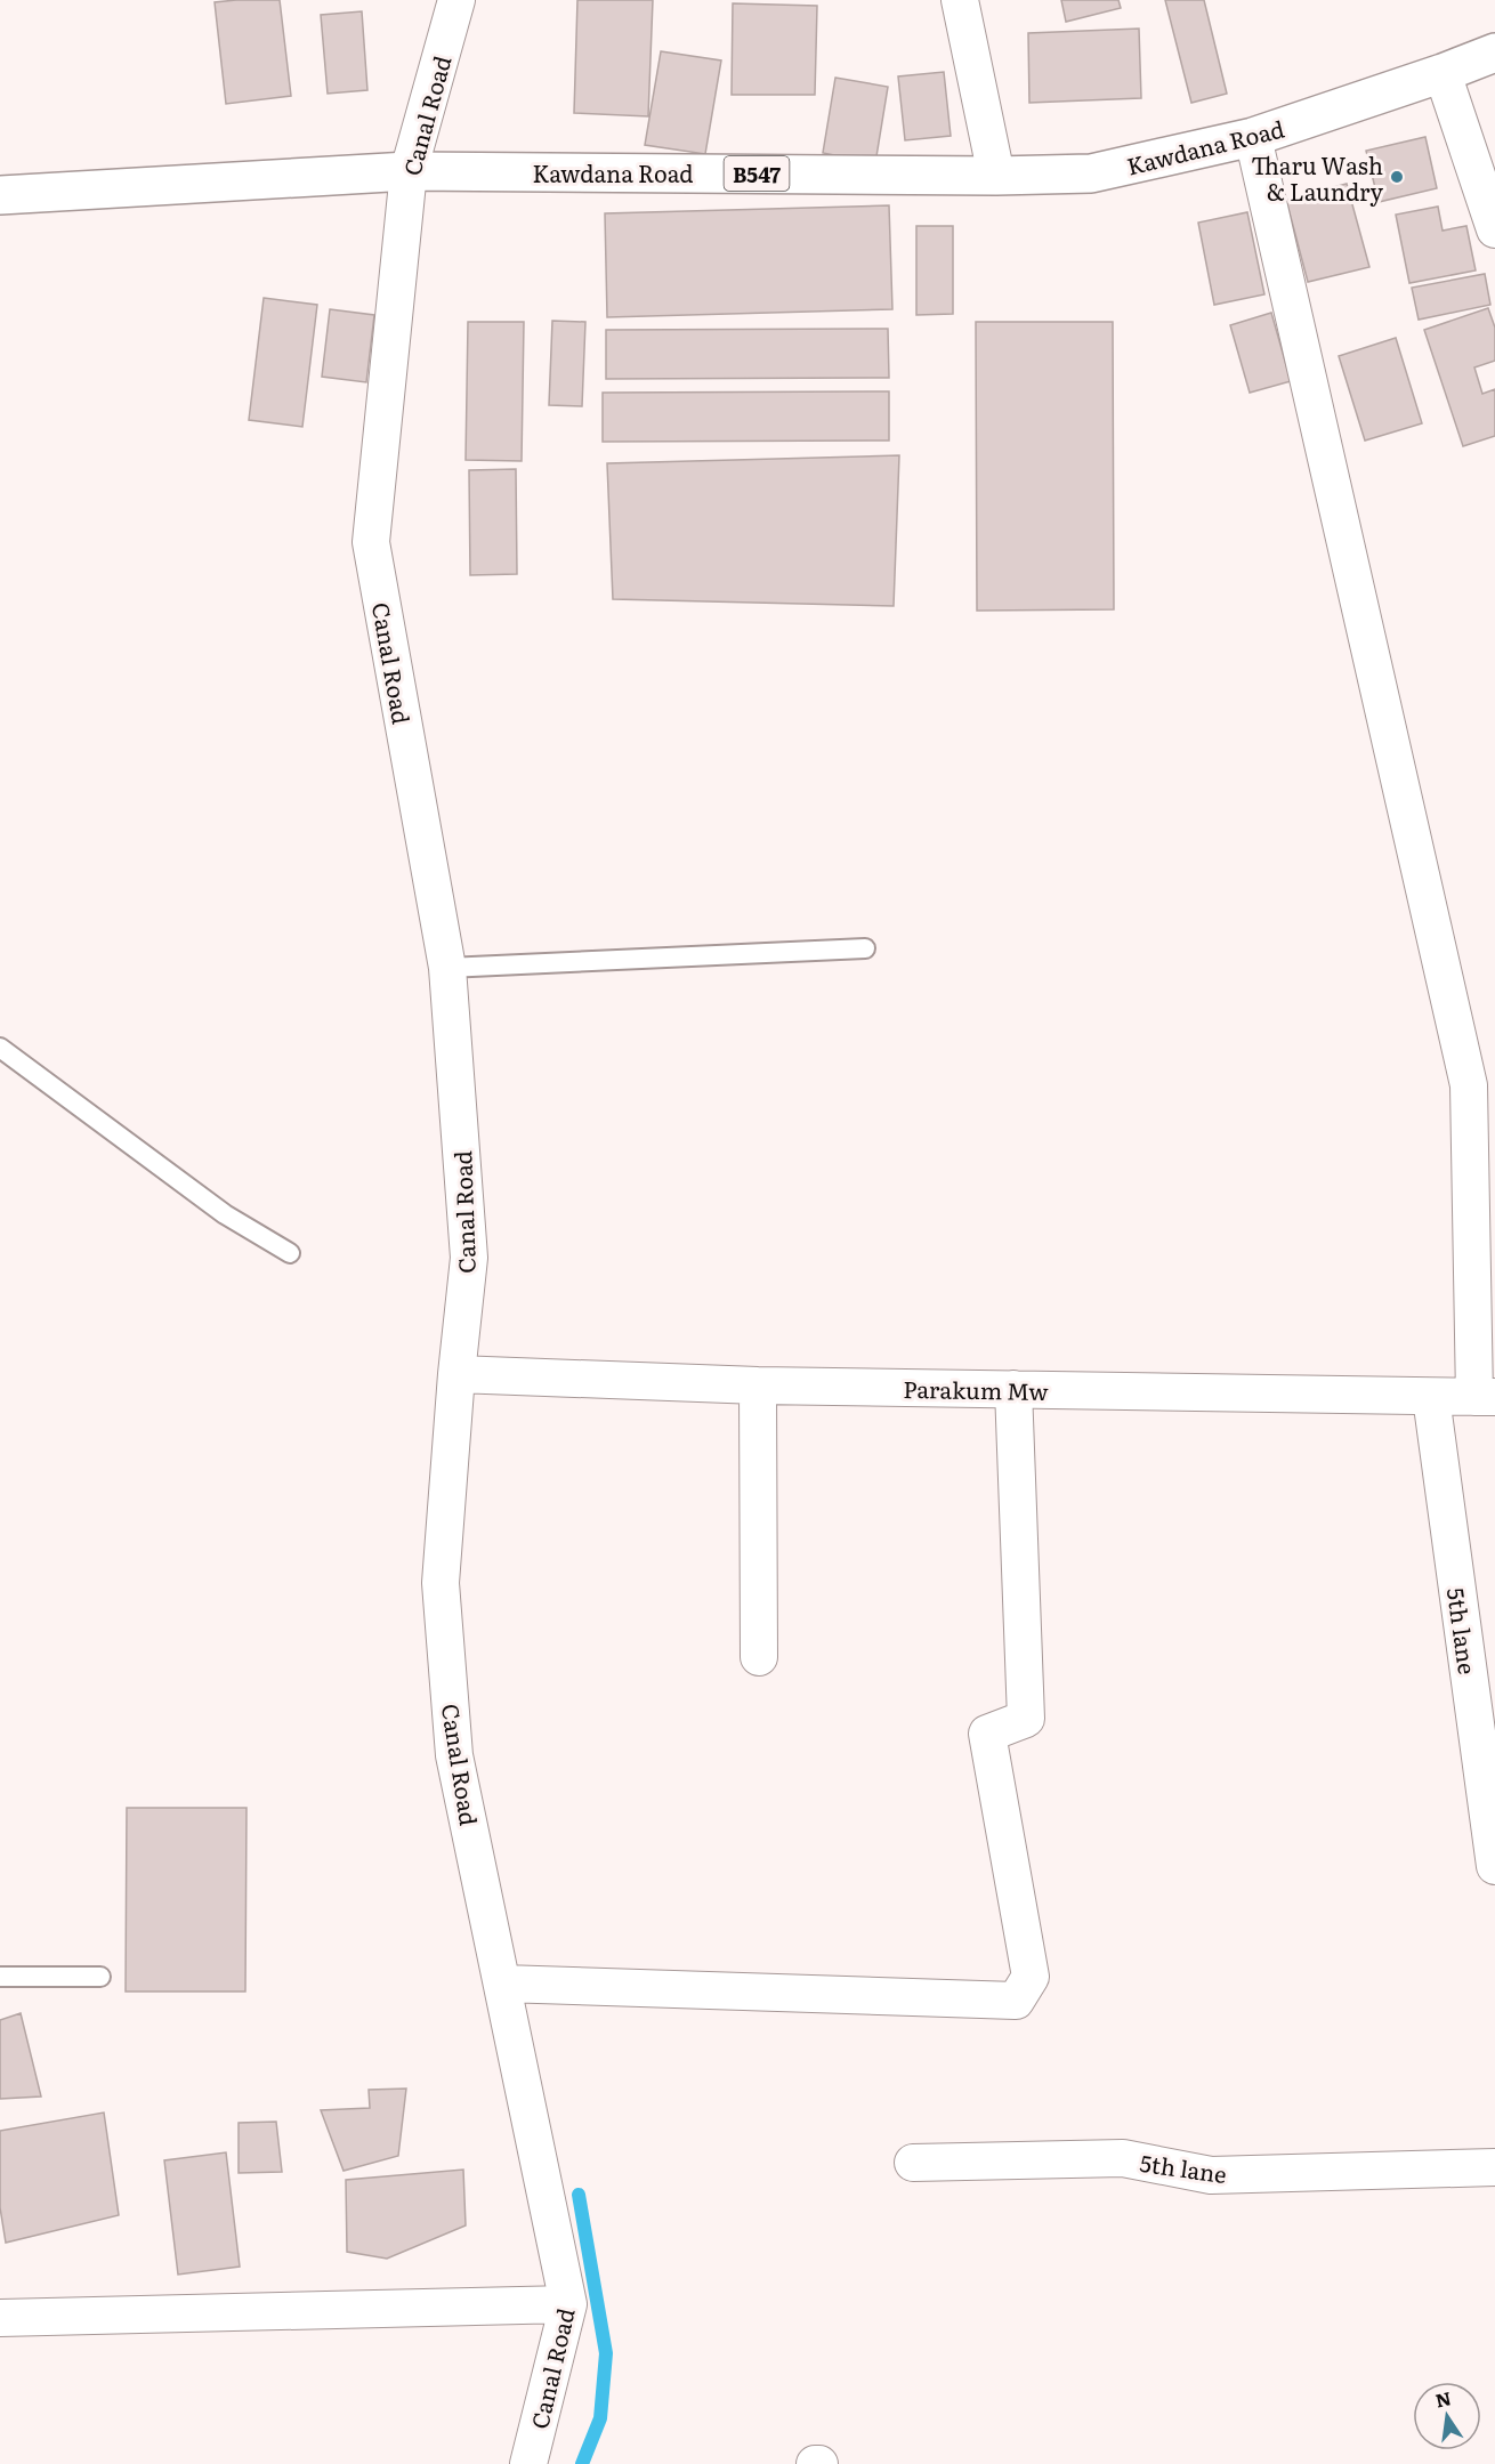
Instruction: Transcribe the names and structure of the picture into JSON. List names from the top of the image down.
{
  "streets": {
    "main road": ["Kawdana Road", "B547"],
    "street": ["Canal Road", "Parakum Mw", "5th lane"]
  },
  "crossings": [
    ["Canal Road", "Kawdana Road"],
    ["Canal Road", "Parakum Mw"],
    ["Parakum Mw", "5th lane"]
  ],
  "places": ["Tharu Wash & Laundry"],
  "north": "top"
}
